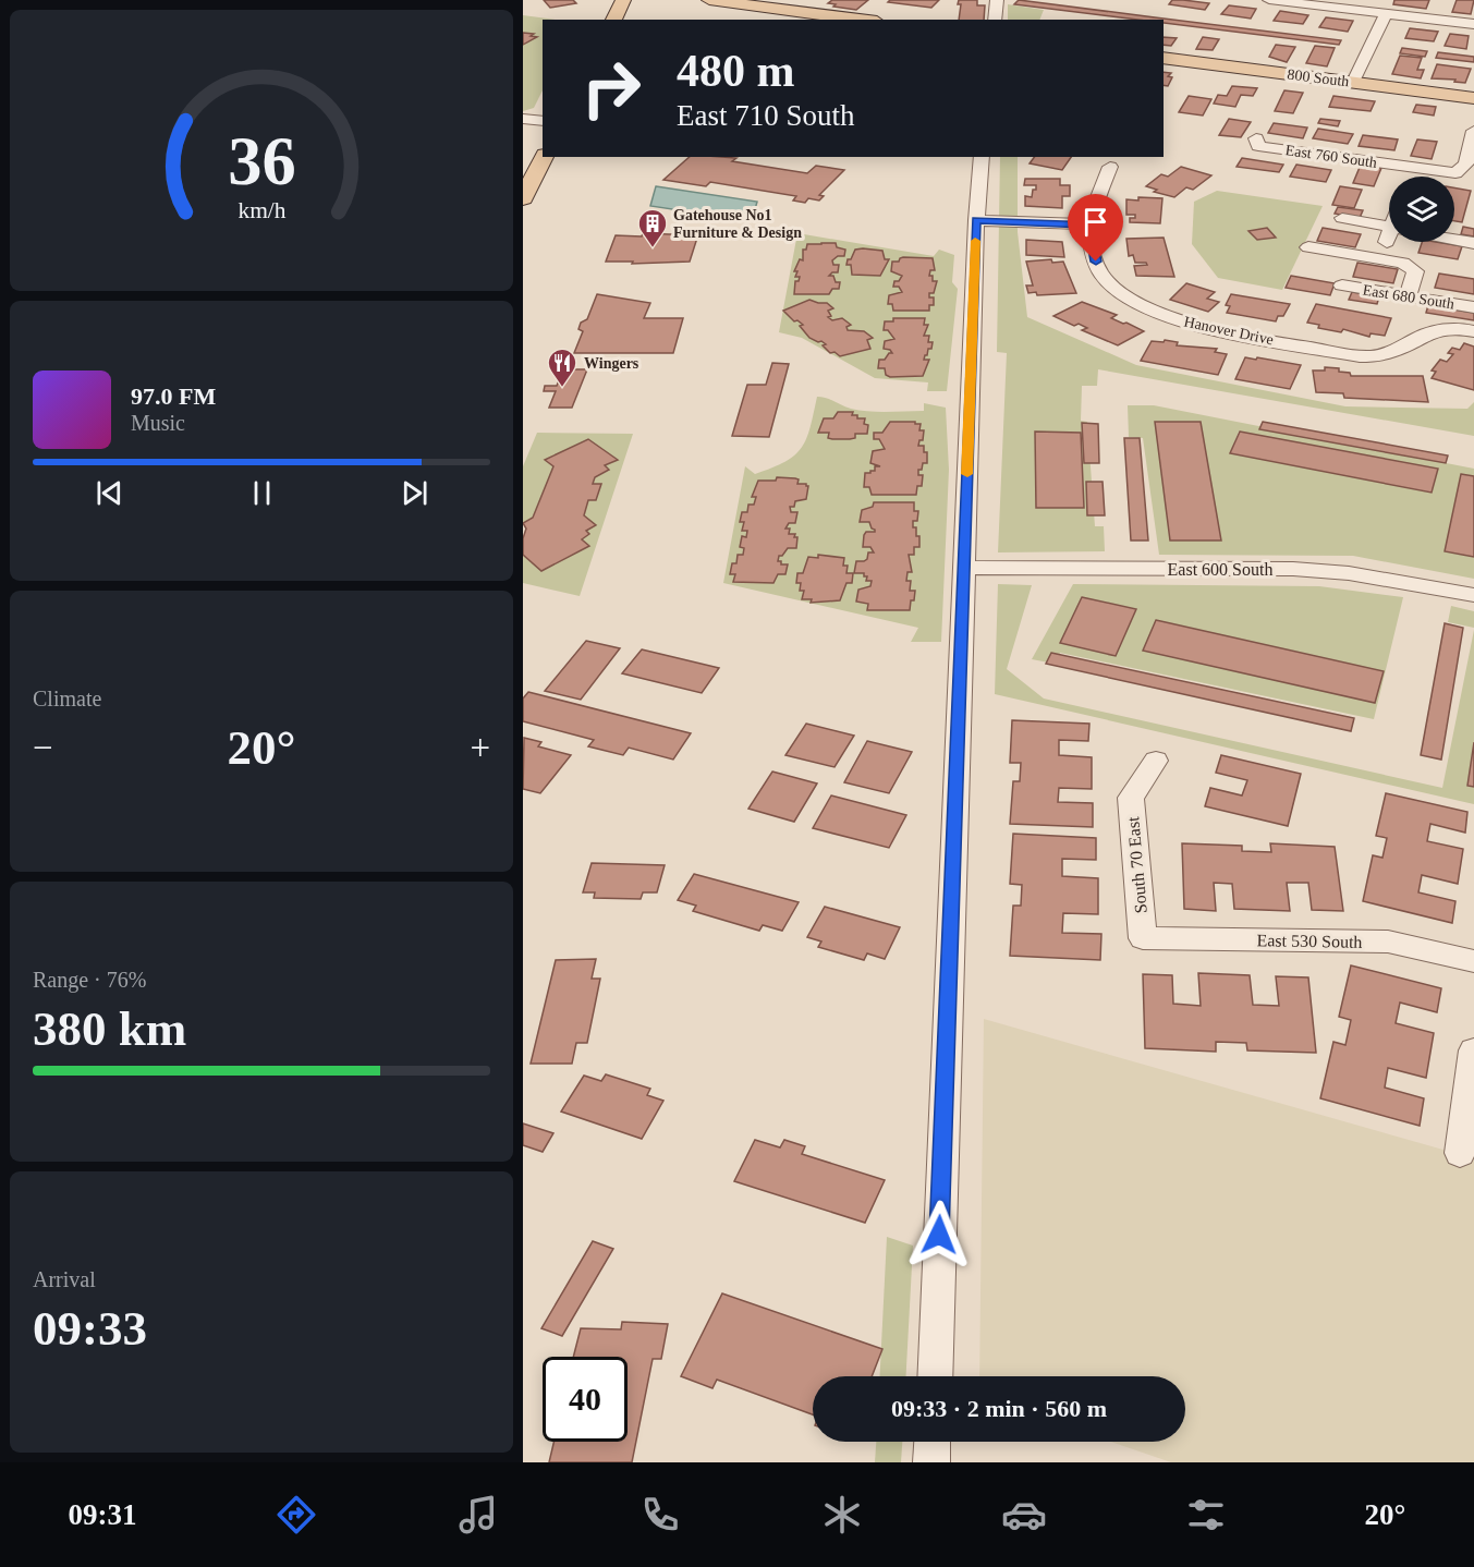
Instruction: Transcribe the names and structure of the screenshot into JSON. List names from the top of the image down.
{
  "streets": {
    "main road": ["800 South"],
    "street": [
      "East 760 South",
      "East 680 South",
      "Hanover Drive",
      "East 600 South",
      "South 70 East",
      "East 530 South"
    ]
  },
  "crossings": [
    ["South 70 East", "East 530 South"]
  ],
  "places": {
    "building": ["Gatehouse No1 Furniture & Design"],
    "restaurant": ["Wingers"]
  },
  "page": {
    "turn": ["480 m", "East 710 South"],
    "song": ["97.0 FM", "Music"],
    "tile": [
      "Climate",
      ["Range · 76%", "380 km"],
      ["Arrival", "09:33"]
    ],
    "heat": ["−", "20°", "+"],
    "limit": "40",
    "trip": "09:33 · 2 min · 560 m",
    "tabs": ["09:31", "20°"],
    "gauge": ["36", "km/h"]
  }
}
